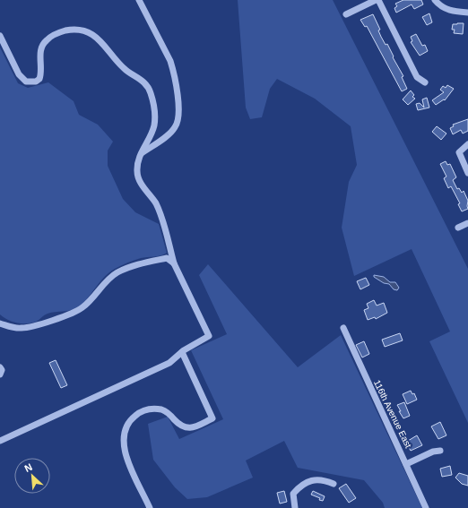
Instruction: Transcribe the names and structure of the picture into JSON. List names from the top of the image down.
{
  "streets": {
    "street": ["116th Avenue East"]
  },
  "north": "top left"
}
